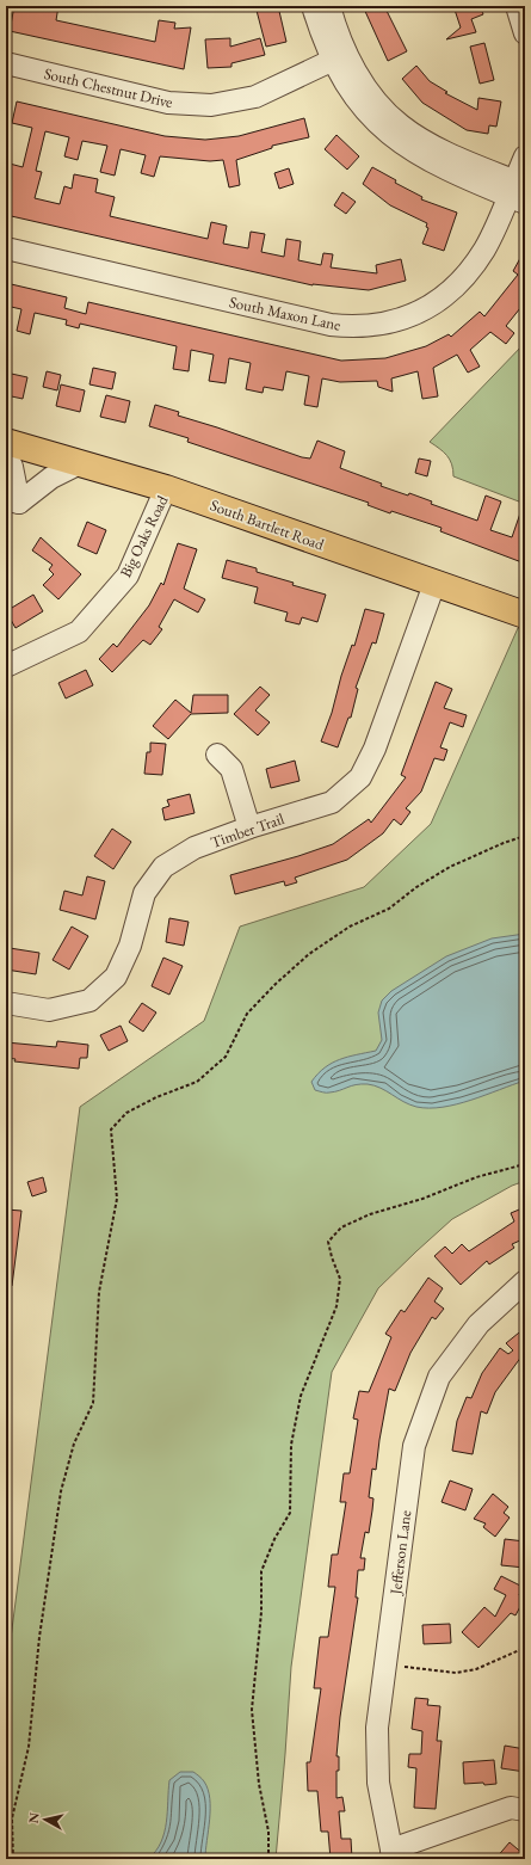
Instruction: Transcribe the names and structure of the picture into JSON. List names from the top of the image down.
{
  "streets": {
    "main road": ["South Bartlett Road"],
    "street": [
      "South Chestnut Drive",
      "South Maxon Lane",
      "Big Oaks Road",
      "Timber Trail",
      "Jefferson Lane"
    ]
  },
  "crossings": [
    ["South Bartlett Road", "Big Oaks Road"],
    ["South Bartlett Road", "Timber Trail"]
  ],
  "north": "left"
}
